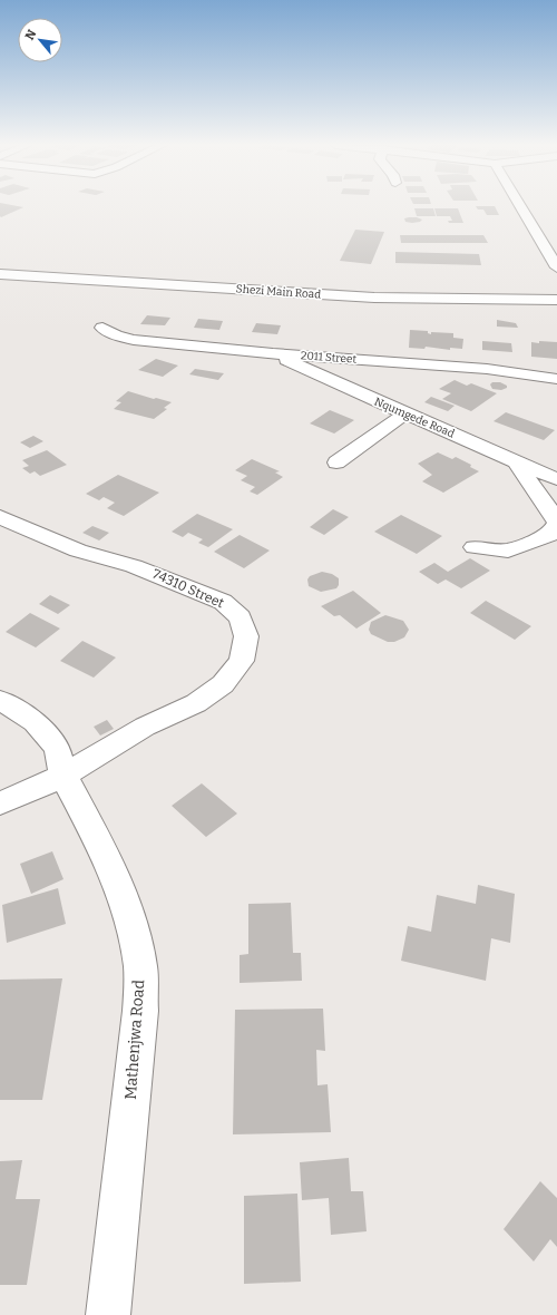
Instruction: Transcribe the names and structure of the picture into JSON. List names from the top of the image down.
{
  "streets": {
    "street": [
      "Shezi Main Road",
      "2011 Street",
      "Nqumgede Road",
      "74310 Street",
      "Mathenjwa Road"
    ]
  },
  "crossings": [
    ["2011 Street", "Nqumgede Road"],
    ["74310 Street", "Mathenjwa Road"]
  ],
  "north": "top left"
}
